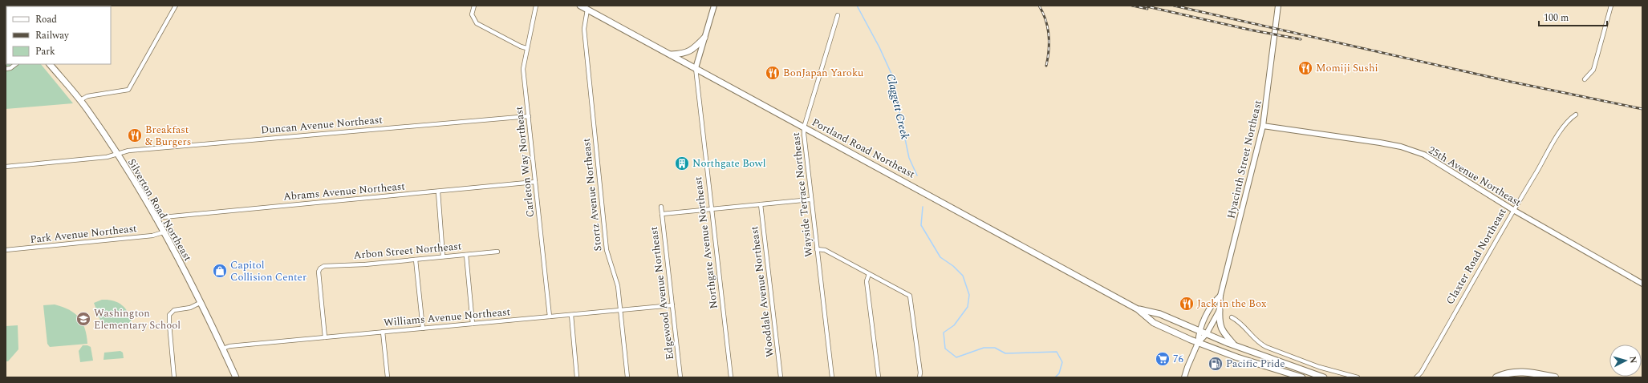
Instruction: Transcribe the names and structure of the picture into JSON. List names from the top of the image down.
{
  "streets": {
    "main road": ["Portland Road Northeast", "Silverton Road Northeast"],
    "street": [
      "Duncan Avenue Northeast",
      "Hyacinth Street Northeast",
      "Carleton Way Northeast",
      "25th Avenue Northeast",
      "Abrams Avenue Northeast",
      "Stortz Avenue Northeast",
      "Wayside Terrace Northeast",
      "Park Avenue Northeast",
      "Northgate Avenue Northeast",
      "Arbon Street Northeast",
      "Claxter Road Northeast",
      "Wooddale Avenue Northeast",
      "Edgewood Avenue Northeast",
      "Williams Avenue Northeast"
    ]
  },
  "crossings": [
    ["Duncan Avenue Northeast", "Carleton Way Northeast"],
    ["Duncan Avenue Northeast", "Silverton Road Northeast"],
    ["Portland Road Northeast", "Hyacinth Street Northeast"],
    ["Portland Road Northeast", "Stortz Avenue Northeast"],
    ["Portland Road Northeast", "Wayside Terrace Northeast"],
    ["Portland Road Northeast", "Northgate Avenue Northeast"],
    ["Hyacinth Street Northeast", "25th Avenue Northeast"],
    ["Carleton Way Northeast", "Abrams Avenue Northeast"],
    ["Carleton Way Northeast", "Williams Avenue Northeast"],
    ["25th Avenue Northeast", "Claxter Road Northeast"],
    ["Abrams Avenue Northeast", "Silverton Road Northeast"],
    ["Stortz Avenue Northeast", "Williams Avenue Northeast"],
    ["Silverton Road Northeast", "Park Avenue Northeast"],
    ["Silverton Road Northeast", "Williams Avenue Northeast"],
    ["Arbon Street Northeast", "Williams Avenue Northeast"],
    ["Edgewood Avenue Northeast", "Williams Avenue Northeast"]
  ],
  "water": ["Claggett Creek"],
  "places": {
    "restaurant": [
      "Momiji Sushi",
      "BonJapan Yaroku",
      "Breakfast & Burgers",
      "Jack in the Box"
    ],
    "building": ["Northgate Bowl"],
    "shop": ["Capitol Collision Center"],
    "school or university": ["Washington Elementary School"],
    "supermarket": ["76"],
    "fuel station": ["Pacific Pride"]
  },
  "legend": ["Road", "Railway", "Park"],
  "scale_bar": "100 m",
  "north": "right"
}
